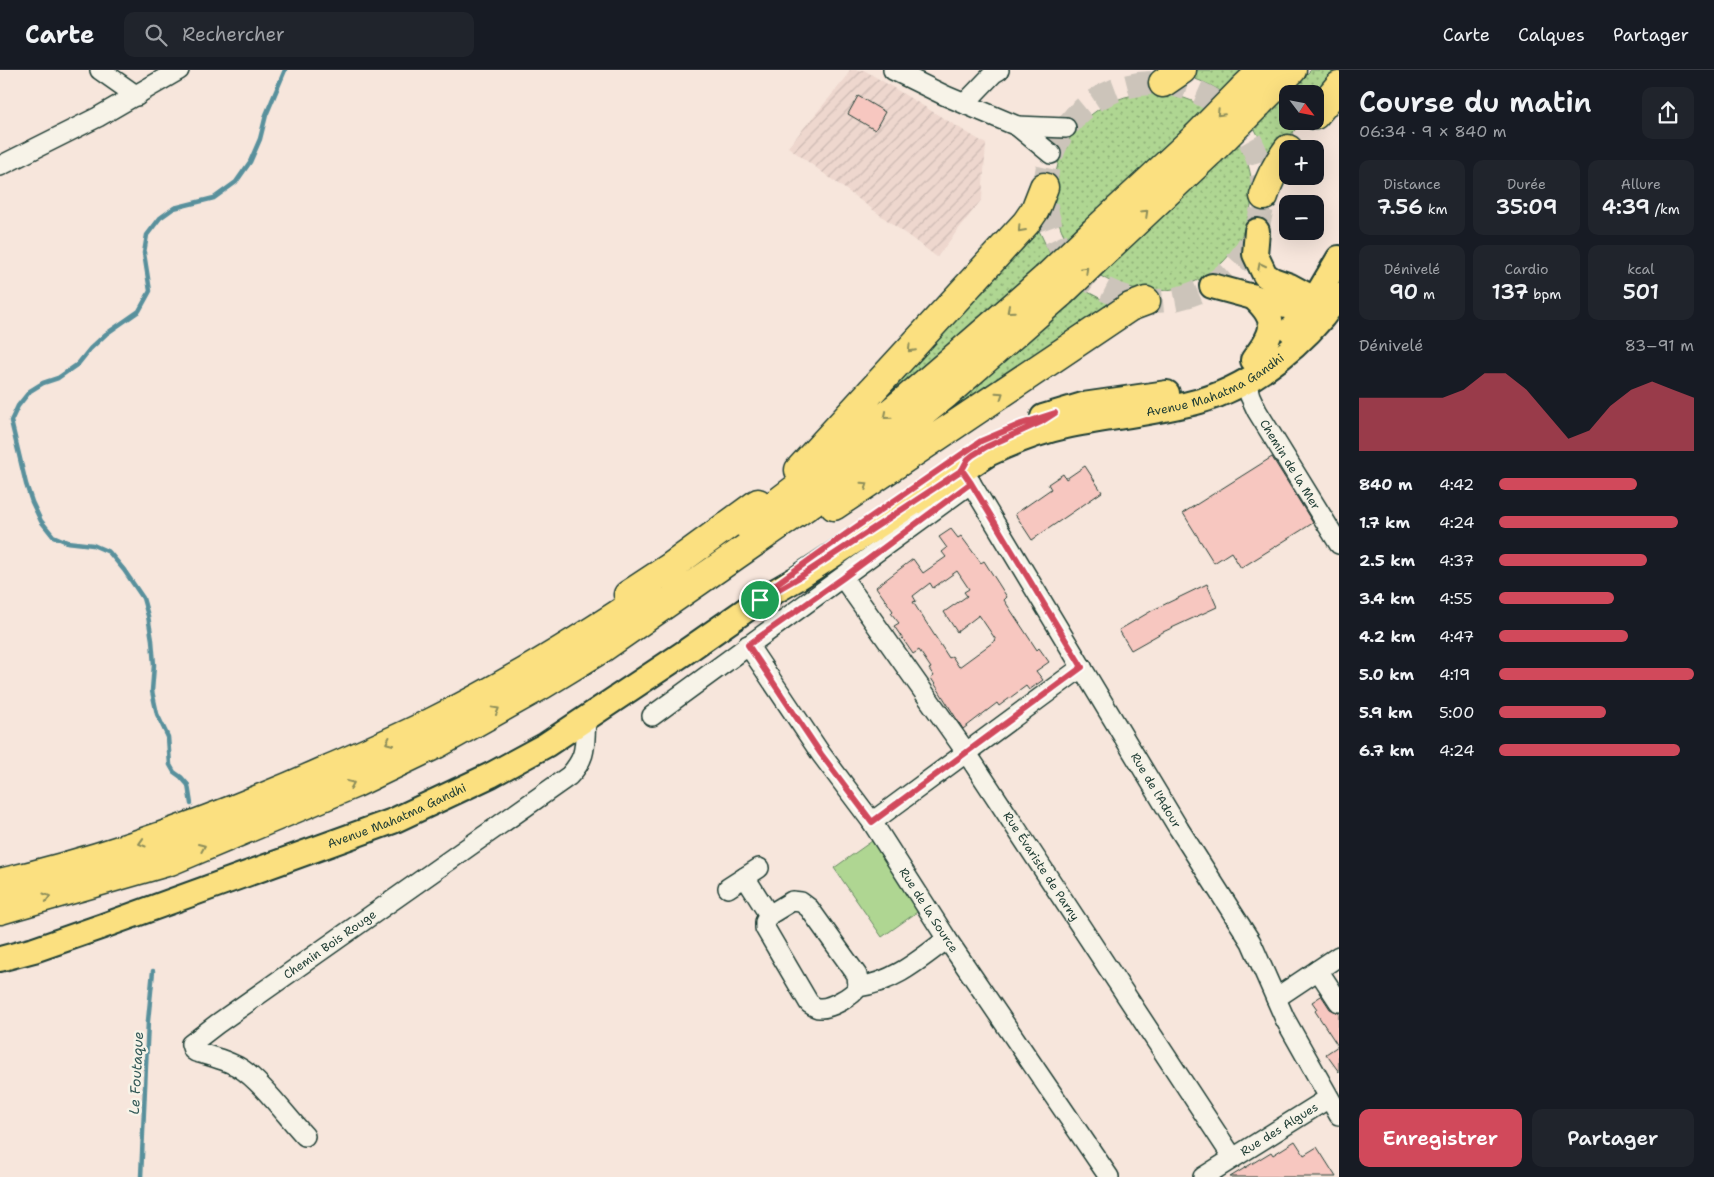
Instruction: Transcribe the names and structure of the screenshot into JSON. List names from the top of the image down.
{
  "streets": {
    "main road": ["Avenue Mahatma Gandhi"],
    "street": [
      "Chemin de la Mer",
      "Rue de l'Adour",
      "Rue Évariste de Parny",
      "Rue de la Source",
      "Chemin Bois Rouge",
      "Rue des Algues"
    ]
  },
  "crossings": [
    ["Avenue Mahatma Gandhi", "Chemin de la Mer"],
    ["Avenue Mahatma Gandhi", "Rue de l'Adour"],
    ["Avenue Mahatma Gandhi", "Chemin Bois Rouge"],
    ["Rue de l'Adour", "Rue des Algues"],
    ["Rue Évariste de Parny", "Rue des Algues"]
  ],
  "water": ["Le Foutaque"],
  "north": "bottom right",
  "page": {
    "header": "Carte",
    "search": "Rechercher",
    "nav": ["Carte", "Calques", "Partager"],
    "heading": ["Course du matin", "06:34 · 9 × 840 m"],
    "map_buttons": ["+", "−"],
    "stats": [
      ["Distance", "7.56 km"],
      ["Durée", "35:09"],
      ["Allure", "4:39 /km"],
      ["Dénivelé", "90 m"],
      ["Cardio", "137 bpm"],
      ["kcal", "501"]
    ],
    "chart": ["Dénivelé", "83–91 m"],
    "list": [
      {
        "name": "840 m",
        "note": "4:42"
      },
      {
        "name": "1.7 km",
        "note": "4:24"
      },
      {
        "name": "2.5 km",
        "note": "4:37"
      },
      {
        "name": "3.4 km",
        "note": "4:55"
      },
      {
        "name": "4.2 km",
        "note": "4:47"
      },
      {
        "name": "5.0 km",
        "note": "4:19"
      },
      {
        "name": "5.9 km",
        "note": "5:00"
      },
      {
        "name": "6.7 km",
        "note": "4:24"
      }
    ],
    "buttons": ["Enregistrer", "Partager"]
  }
}
